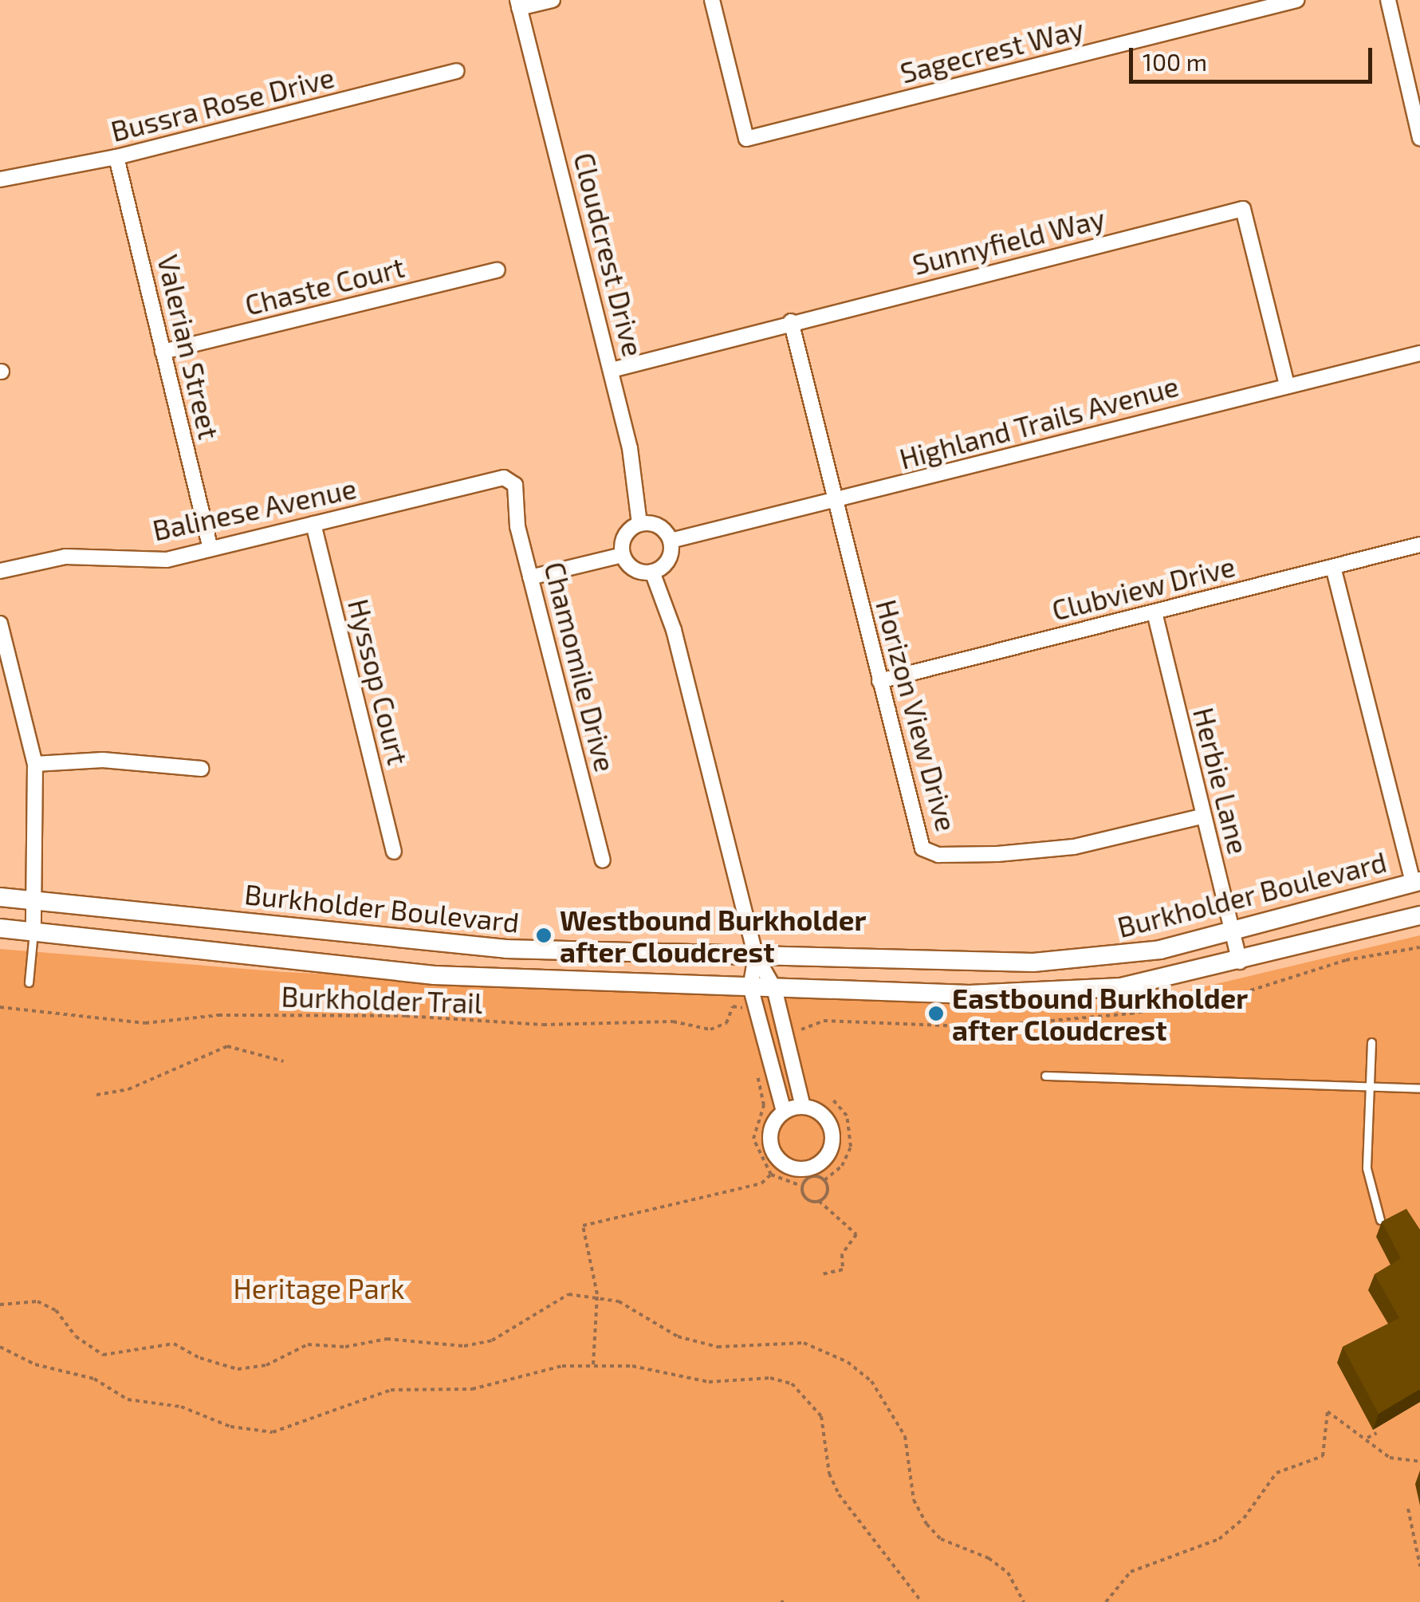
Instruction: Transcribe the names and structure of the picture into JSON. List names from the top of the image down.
{
  "streets": {
    "main road": ["Burkholder Boulevard"],
    "street": [
      "Sagecrest Way",
      "Bussra Rose Drive",
      "Sunnyfield Way",
      "Cloudcrest Drive",
      "Chaste Court",
      "Valerian Street",
      "Highland Trails Avenue",
      "Balinese Avenue",
      "Clubview Drive",
      "Chamomile Drive",
      "Hyssop Court",
      "Horizon View Drive",
      "Herbie Lane"
    ],
    "path": ["Burkholder Trail"]
  },
  "crossings": [
    ["Bussra Rose Drive", "Valerian Street"],
    ["Sunnyfield Way", "Cloudcrest Drive"],
    ["Sunnyfield Way", "Highland Trails Avenue"],
    ["Sunnyfield Way", "Horizon View Drive"],
    ["Cloudcrest Drive", "Highland Trails Avenue"],
    ["Chaste Court", "Valerian Street"],
    ["Valerian Street", "Balinese Avenue"],
    ["Highland Trails Avenue", "Horizon View Drive"],
    ["Balinese Avenue", "Chamomile Drive"],
    ["Balinese Avenue", "Hyssop Court"],
    ["Clubview Drive", "Horizon View Drive"],
    ["Clubview Drive", "Herbie Lane"],
    ["Horizon View Drive", "Herbie Lane"],
    ["Herbie Lane", "Burkholder Boulevard"]
  ],
  "parks": ["Heritage Park"],
  "places": ["Westbound Burkholder after Cloudcrest", "Eastbound Burkholder after Cloudcrest"],
  "scale_bar": "100 m"
}
